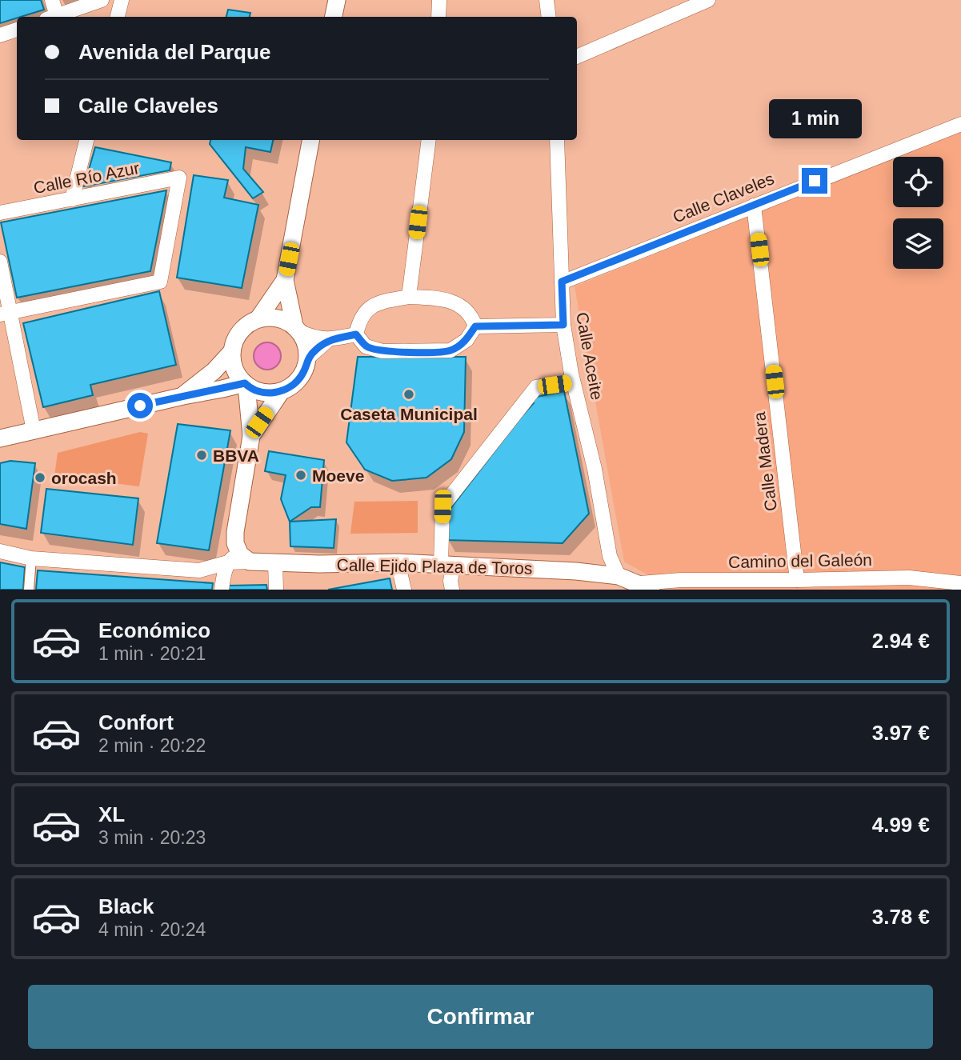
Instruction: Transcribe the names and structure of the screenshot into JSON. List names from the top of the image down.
{
  "streets": {
    "street": [
      "Calle Río Azur",
      "Calle Claveles",
      "Calle Aceite",
      "Calle Madera",
      "Camino del Galeón",
      "Calle Ejido Plaza de Toros"
    ]
  },
  "crossings": [
    ["Calle Claveles", "Calle Aceite"],
    ["Calle Claveles", "Calle Madera"],
    ["Calle Aceite", "Calle Ejido Plaza de Toros"],
    ["Calle Madera", "Camino del Galeón"],
    ["Camino del Galeón", "Calle Ejido Plaza de Toros"]
  ],
  "places": [
    "Caseta Municipal",
    "BBVA",
    "Moeve",
    "orocash"
  ],
  "page": {
    "banner": ["Avenida del Parque", "Calle Claveles"],
    "bubble": "1 min",
    "list": [
      {
        "name": "Económico",
        "note": "1 min · 20:21",
        "value": "2.94 €"
      },
      {
        "name": "Confort",
        "note": "2 min · 20:22",
        "value": "3.97 €"
      },
      {
        "name": "XL",
        "note": "3 min · 20:23",
        "value": "4.99 €"
      },
      {
        "name": "Black",
        "note": "4 min · 20:24",
        "value": "3.78 €"
      }
    ],
    "buttons": "Confirmar"
  }
}
